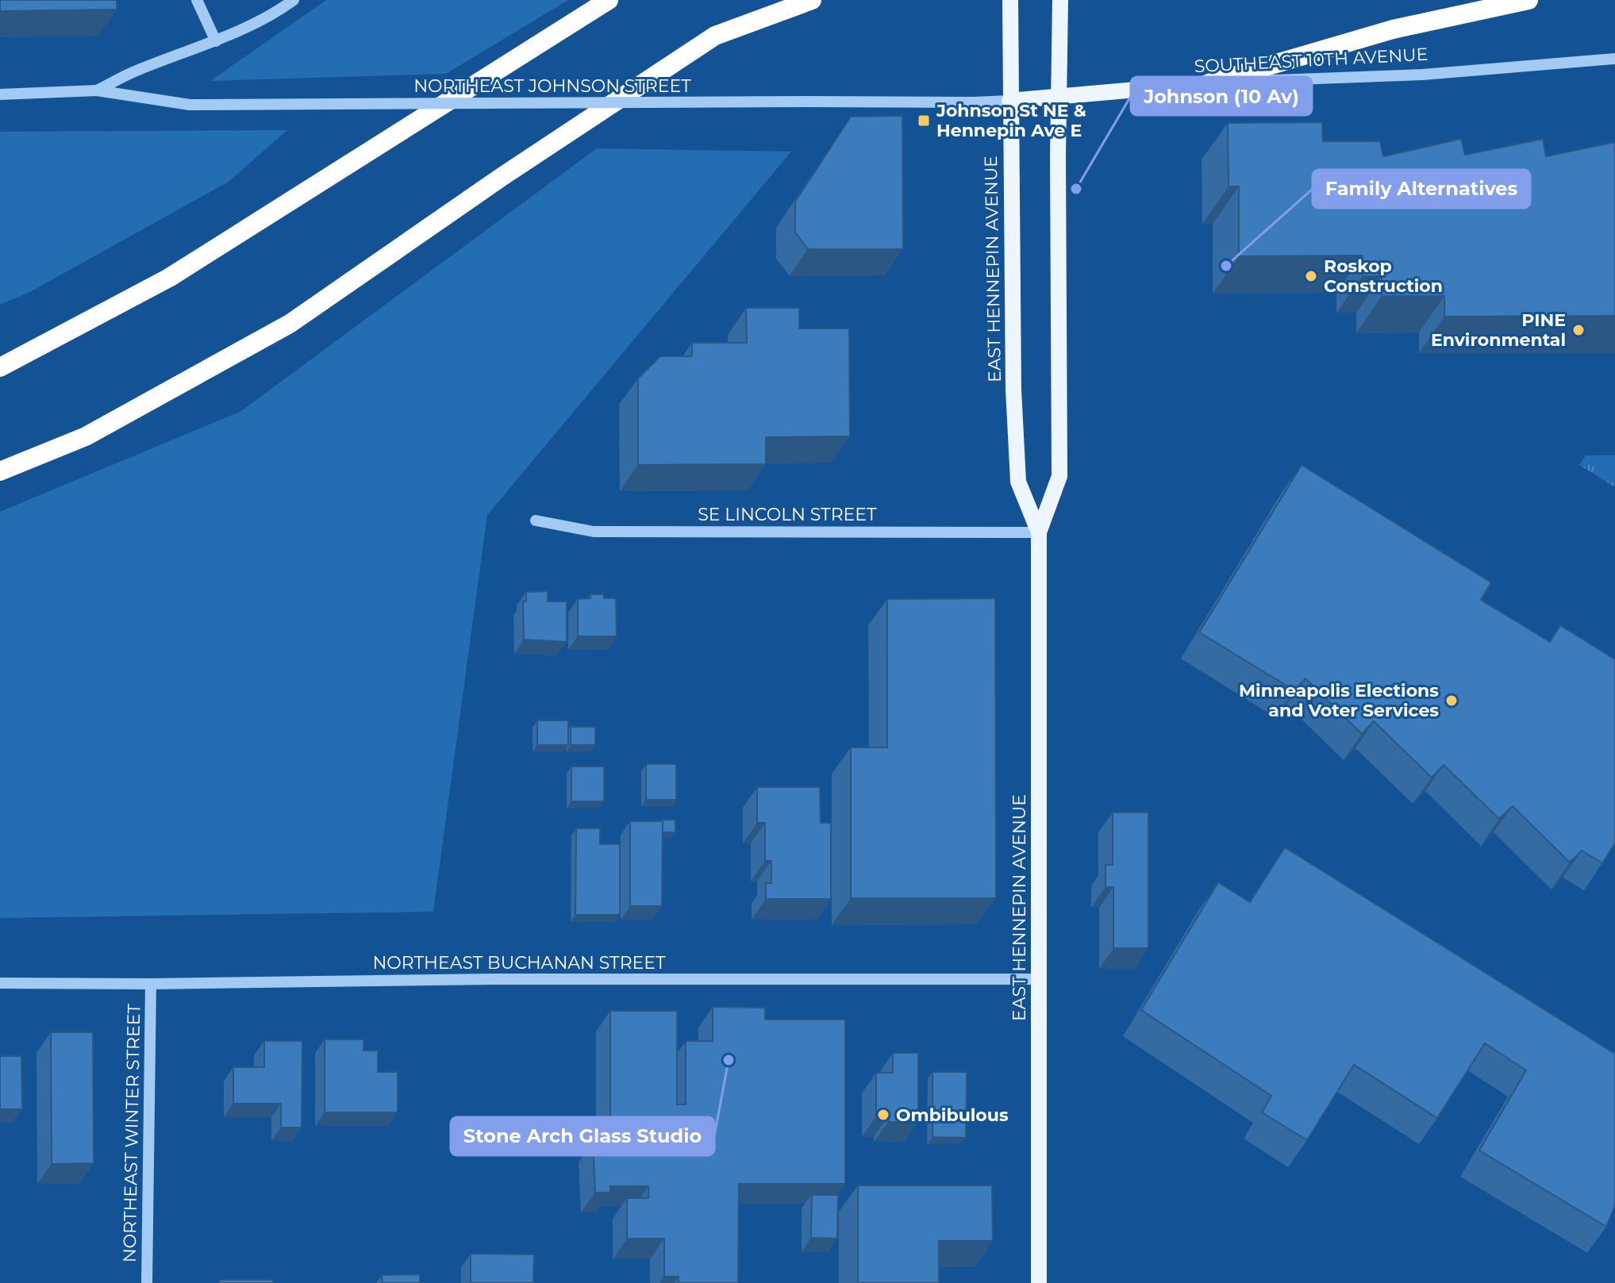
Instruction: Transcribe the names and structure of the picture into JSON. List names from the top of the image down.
{
  "streets": {
    "main road": ["SOUTHEAST 10TH AVENUE", "EAST HENNEPIN AVENUE"],
    "street": [
      "NORTHEAST JOHNSON STREET",
      "SE LINCOLN STREET",
      "NORTHEAST BUCHANAN STREET",
      "NORTHEAST WINTER STREET"
    ]
  },
  "crossings": [
    ["SOUTHEAST 10TH AVENUE", "NORTHEAST JOHNSON STREET"],
    ["SOUTHEAST 10TH AVENUE", "EAST HENNEPIN AVENUE"],
    ["NORTHEAST JOHNSON STREET", "EAST HENNEPIN AVENUE"],
    ["EAST HENNEPIN AVENUE", "SE LINCOLN STREET"],
    ["EAST HENNEPIN AVENUE", "NORTHEAST BUCHANAN STREET"],
    ["NORTHEAST BUCHANAN STREET", "NORTHEAST WINTER STREET"]
  ],
  "places": {
    "transit": ["Johnson St NE & Hennepin Ave E"],
    "other": [
      "Johnson (10 Av)",
      "Family Alternatives",
      "Roskop Construction",
      "PINE Environmental",
      "Minneapolis Elections and Voter Services",
      "Stone Arch Glass Studio",
      "Ombibulous"
    ]
  }
}
